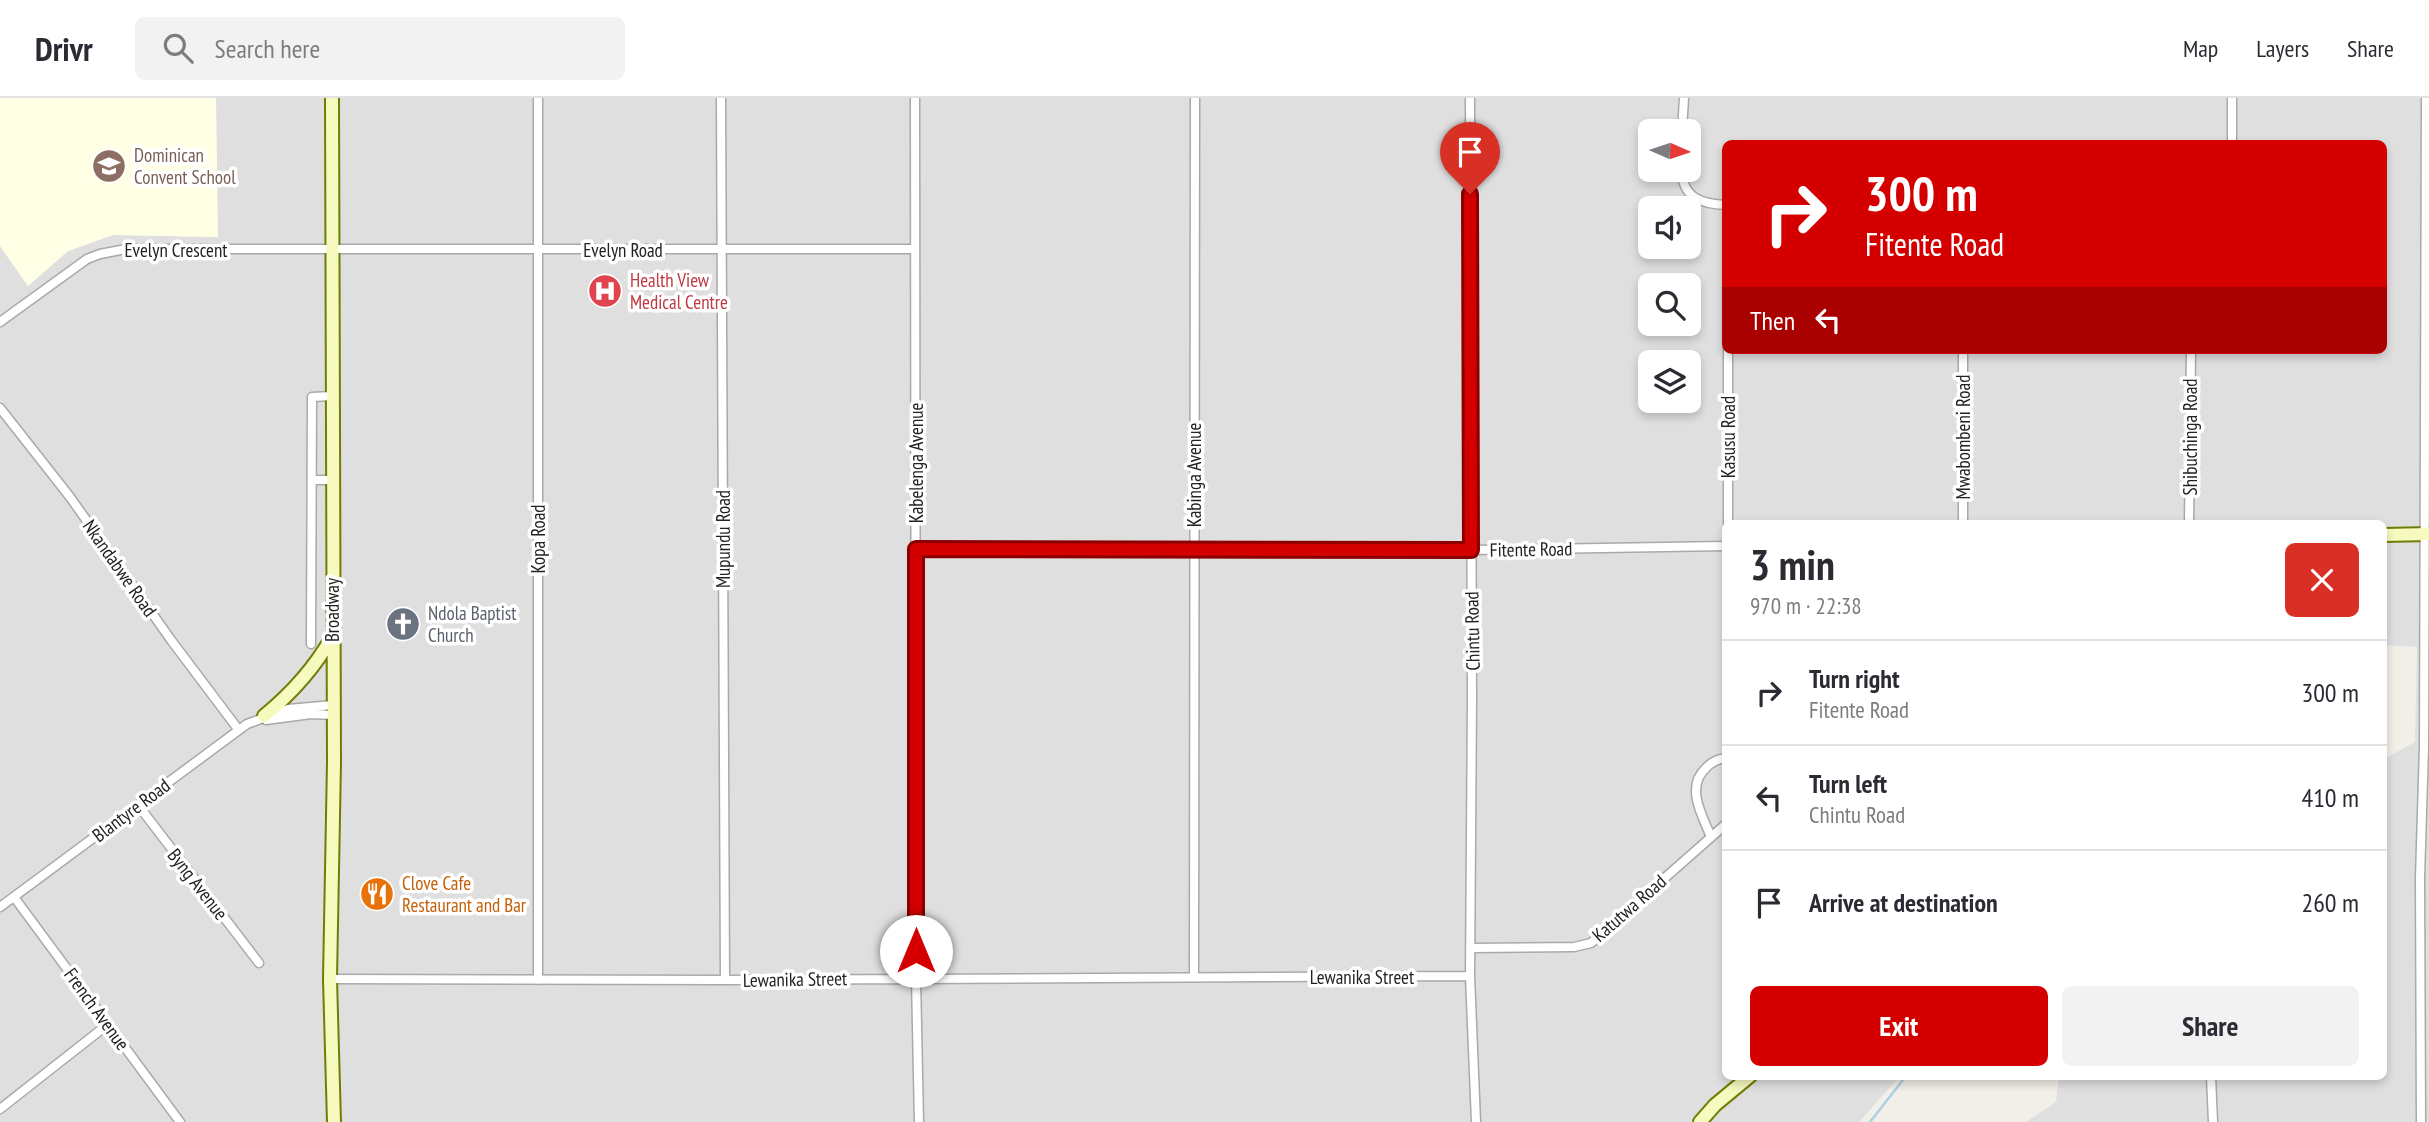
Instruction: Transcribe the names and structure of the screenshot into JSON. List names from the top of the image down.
{
  "streets": {
    "main road": ["Broadway"],
    "street": [
      "Evelyn Crescent",
      "Evelyn Road",
      "Kasusu Road",
      "Mwabombeni Road",
      "Shibuchinga Road",
      "Kabelenga Avenue",
      "Kabinga Avenue",
      "Kopa Road",
      "Mupundu Road",
      "Fitente Road",
      "Nkandabwe Road",
      "Chintu Road",
      "Blantyre Road",
      "Byng Avenue",
      "Katutwa Road",
      "Lewanika Street",
      "French Avenue"
    ]
  },
  "crossings": [
    ["Evelyn Crescent", "Evelyn Road"],
    ["Evelyn Crescent", "Broadway"],
    ["Evelyn Road", "Kabelenga Avenue"],
    ["Evelyn Road", "Kopa Road"],
    ["Evelyn Road", "Mupundu Road"],
    ["Evelyn Road", "Broadway"],
    ["Kabelenga Avenue", "Fitente Road"],
    ["Kabelenga Avenue", "Lewanika Street"],
    ["Kabinga Avenue", "Fitente Road"],
    ["Kabinga Avenue", "Lewanika Street"],
    ["Kopa Road", "Lewanika Street"],
    ["Mupundu Road", "Lewanika Street"],
    ["Fitente Road", "Chintu Road"],
    ["Nkandabwe Road", "Blantyre Road"],
    ["Broadway", "Blantyre Road"],
    ["Broadway", "Lewanika Street"],
    ["Chintu Road", "Katutwa Road"],
    ["Chintu Road", "Lewanika Street"],
    ["Blantyre Road", "Byng Avenue"],
    ["Blantyre Road", "French Avenue"]
  ],
  "places": {
    "school or university": ["Dominican Convent School"],
    "hospital": ["Health View Medical Centre"],
    "church": ["Ndola Baptist Church"],
    "restaurant": ["Clove Cafe Restaurant and Bar"]
  },
  "north": "right",
  "page": {
    "header": "Drivr",
    "search": "Search here",
    "nav": ["Map", "Layers", "Share"],
    "turn": ["300 m", "Fitente Road"],
    "then": "Then",
    "heading": ["3 min", "970 m · 22:38"],
    "list": [
      {
        "name": "Turn right",
        "note": "Fitente Road",
        "value": "300 m"
      },
      {
        "name": "Turn left",
        "note": "Chintu Road",
        "value": "410 m"
      },
      {
        "name": "Arrive at destination",
        "value": "260 m"
      }
    ],
    "buttons": ["Exit", "Share"]
  }
}
